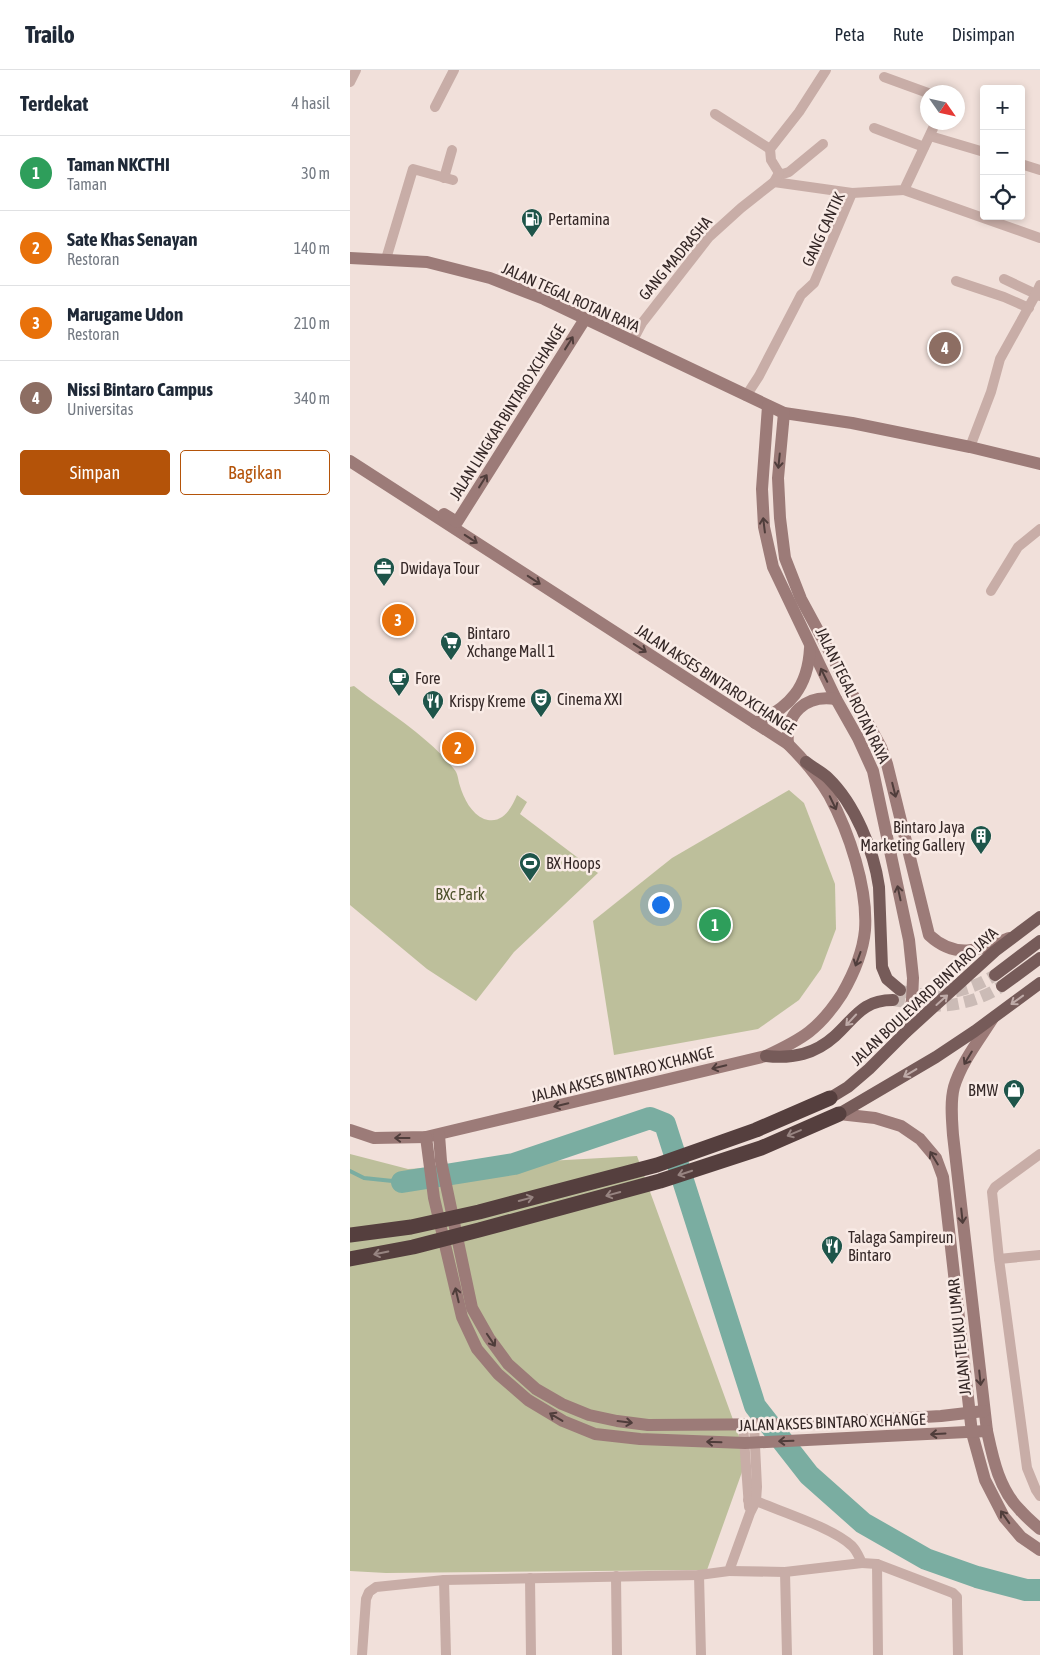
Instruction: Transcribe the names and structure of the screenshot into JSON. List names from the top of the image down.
{
  "streets": {
    "main road": [
      "JALAN TEGAL ROTAN RAYA",
      "JALAN LINGKAR BINTARO XCHANGE",
      "JALAN AKSES BINTARO XCHANGE",
      "JALAN BOULEVARD BINTARO JAYA",
      "JALAN TEUKU UMAR"
    ],
    "street": ["GANG CANTIK", "GANG MADRASHA"]
  },
  "crossings": [
    ["GANG CANTIK", "JALAN TEGAL ROTAN RAYA"],
    ["GANG MADRASHA", "JALAN TEGAL ROTAN RAYA"],
    ["JALAN TEGAL ROTAN RAYA", "JALAN LINGKAR BINTARO XCHANGE"],
    ["JALAN TEGAL ROTAN RAYA", "JALAN BOULEVARD BINTARO JAYA"],
    ["JALAN LINGKAR BINTARO XCHANGE", "JALAN AKSES BINTARO XCHANGE"],
    ["JALAN AKSES BINTARO XCHANGE", "JALAN TEUKU UMAR"]
  ],
  "one_way": ["JALAN LINGKAR BINTARO XCHANGE"],
  "parks": ["BXc Park"],
  "places": {
    "fuel station": ["Pertamina"],
    "office": ["Dwidaya Tour"],
    "supermarket": ["Bintaro Xchange Mall 1"],
    "cafe": ["Fore"],
    "theatre": ["Cinema XXI"],
    "restaurant": ["Krispy Kreme", "Talaga Sampireun Bintaro"],
    "building": ["Bintaro Jaya Marketing Gallery"],
    "sports": ["BX Hoops"],
    "shop": ["BMW"]
  },
  "north": "bottom right",
  "page": {
    "header": "Trailo",
    "nav": ["Peta", "Rute", "Disimpan"],
    "heading": ["Terdekat", "4 hasil"],
    "map_buttons": ["+", "−"],
    "list": [
      {
        "mark": "1",
        "name": "Taman NKCTHI",
        "note": "Taman",
        "value": "30 m"
      },
      {
        "mark": "2",
        "name": "Sate Khas Senayan",
        "note": "Restoran",
        "value": "140 m"
      },
      {
        "mark": "3",
        "name": "Marugame Udon",
        "note": "Restoran",
        "value": "210 m"
      },
      {
        "mark": "4",
        "name": "Nissi Bintaro Campus",
        "note": "Universitas",
        "value": "340 m"
      }
    ],
    "pins": [
      "4",
      "3",
      "2",
      "1"
    ],
    "buttons": ["Simpan", "Bagikan"]
  }
}
